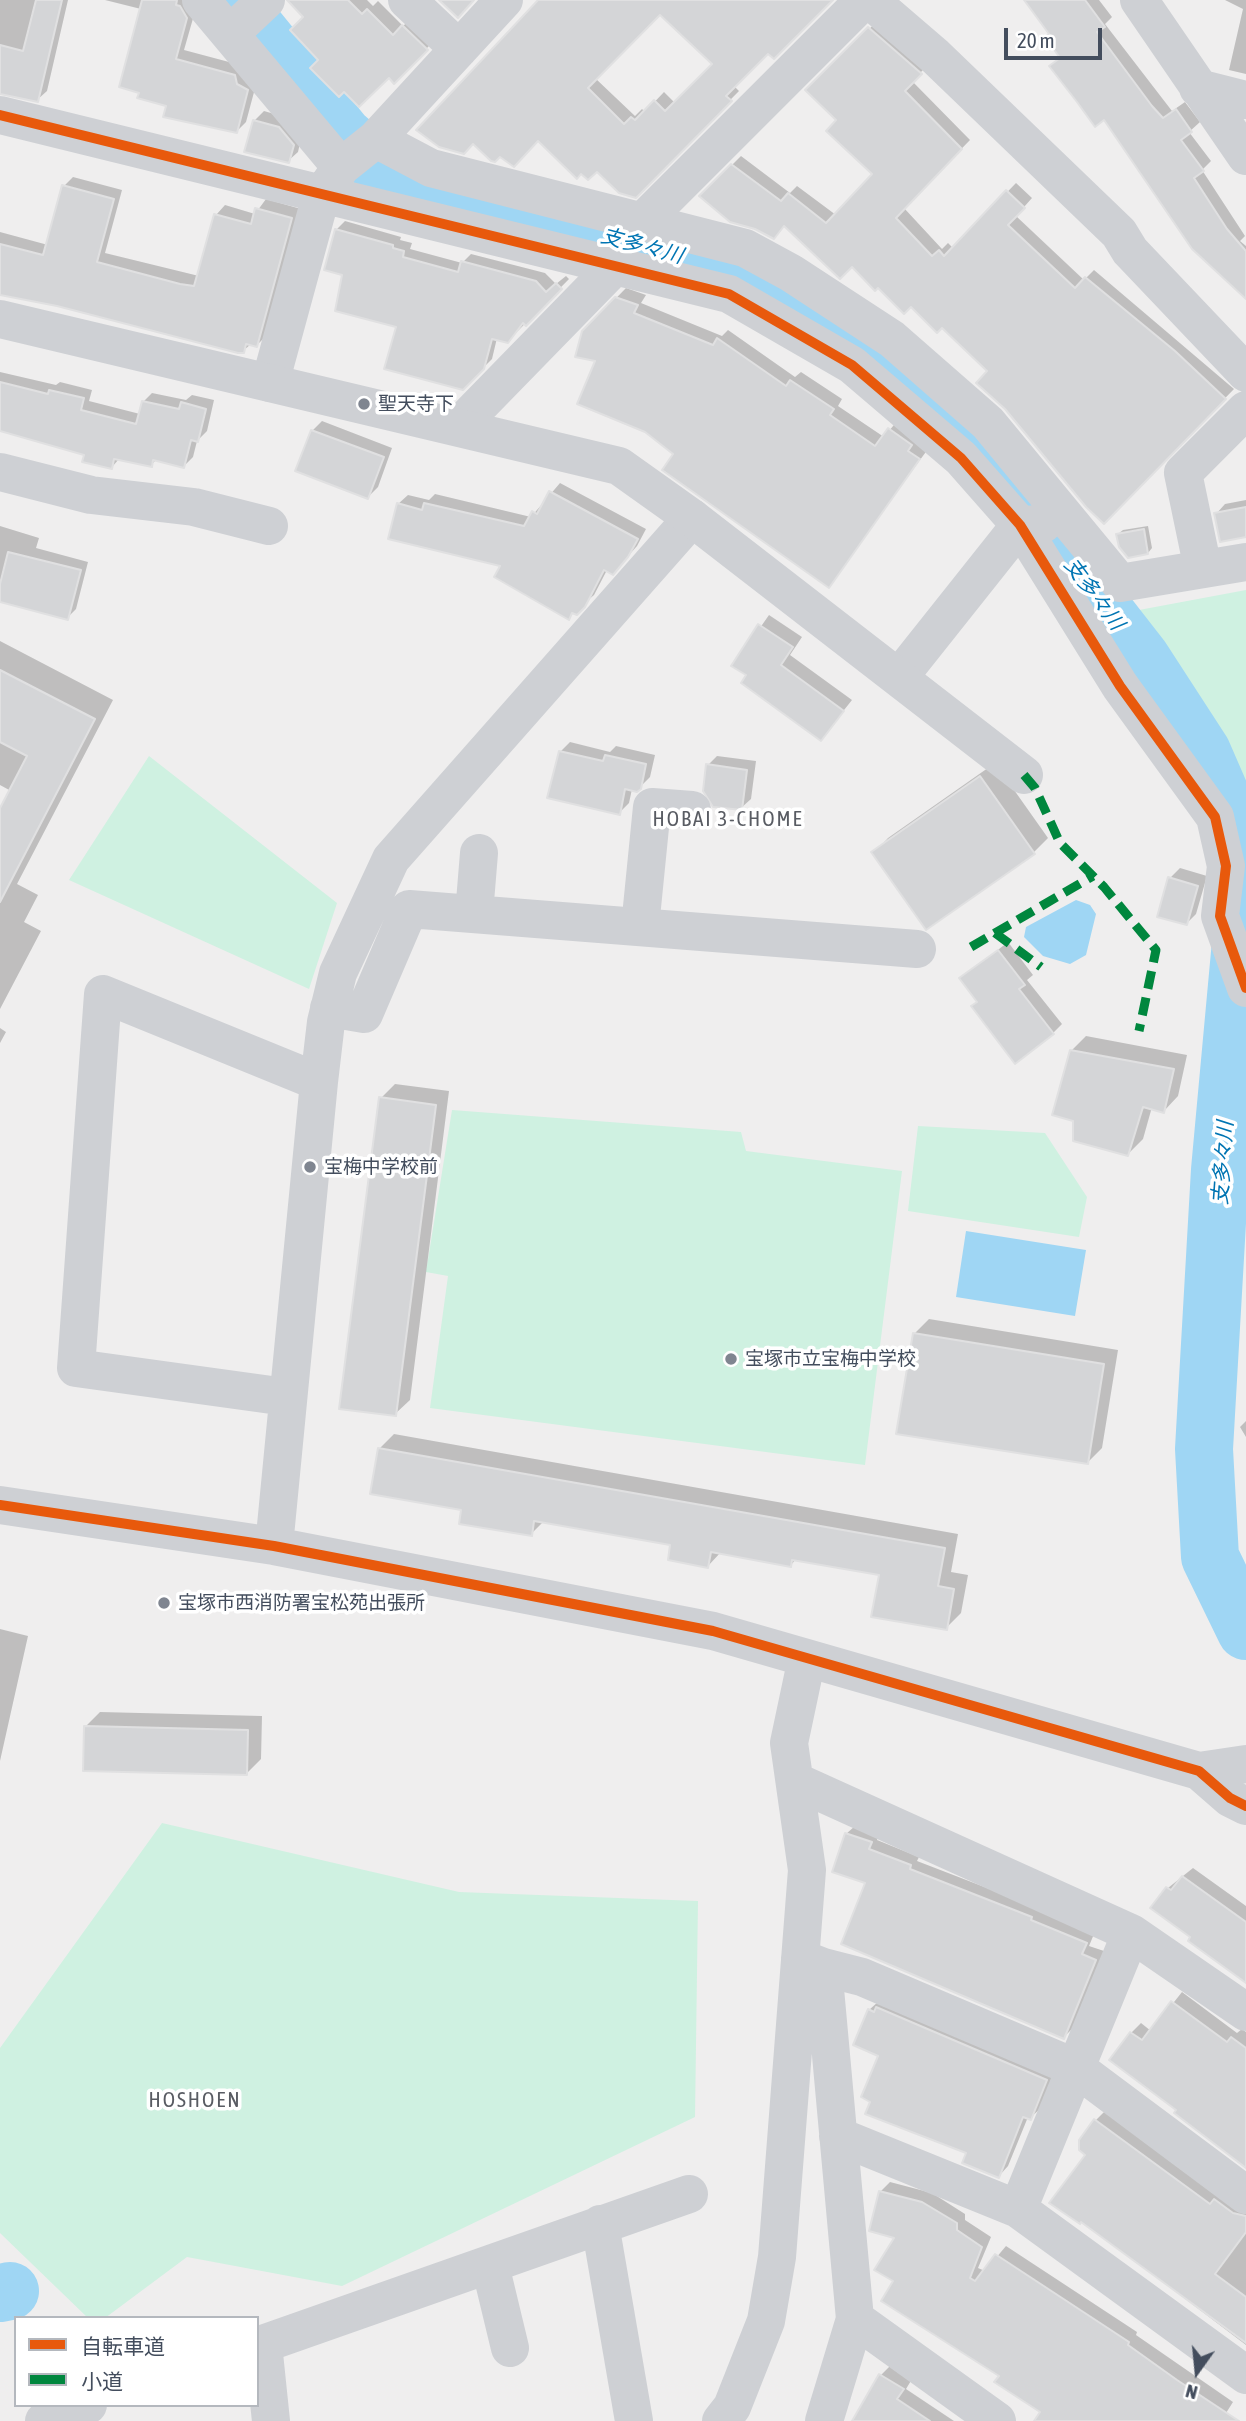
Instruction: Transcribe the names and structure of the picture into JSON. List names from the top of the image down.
{
  "districts": ["HOBAI 3-CHOME", "HOSHOEN"],
  "water": ["支多々川"],
  "places": [
    "聖天寺下",
    "宝梅中学校前",
    "宝塚市立宝梅中学校",
    "宝塚市西消防署宝松苑出張所"
  ],
  "legend": ["自転車道", "小道"],
  "scale_bar": "20 m",
  "north": "bottom"
}
